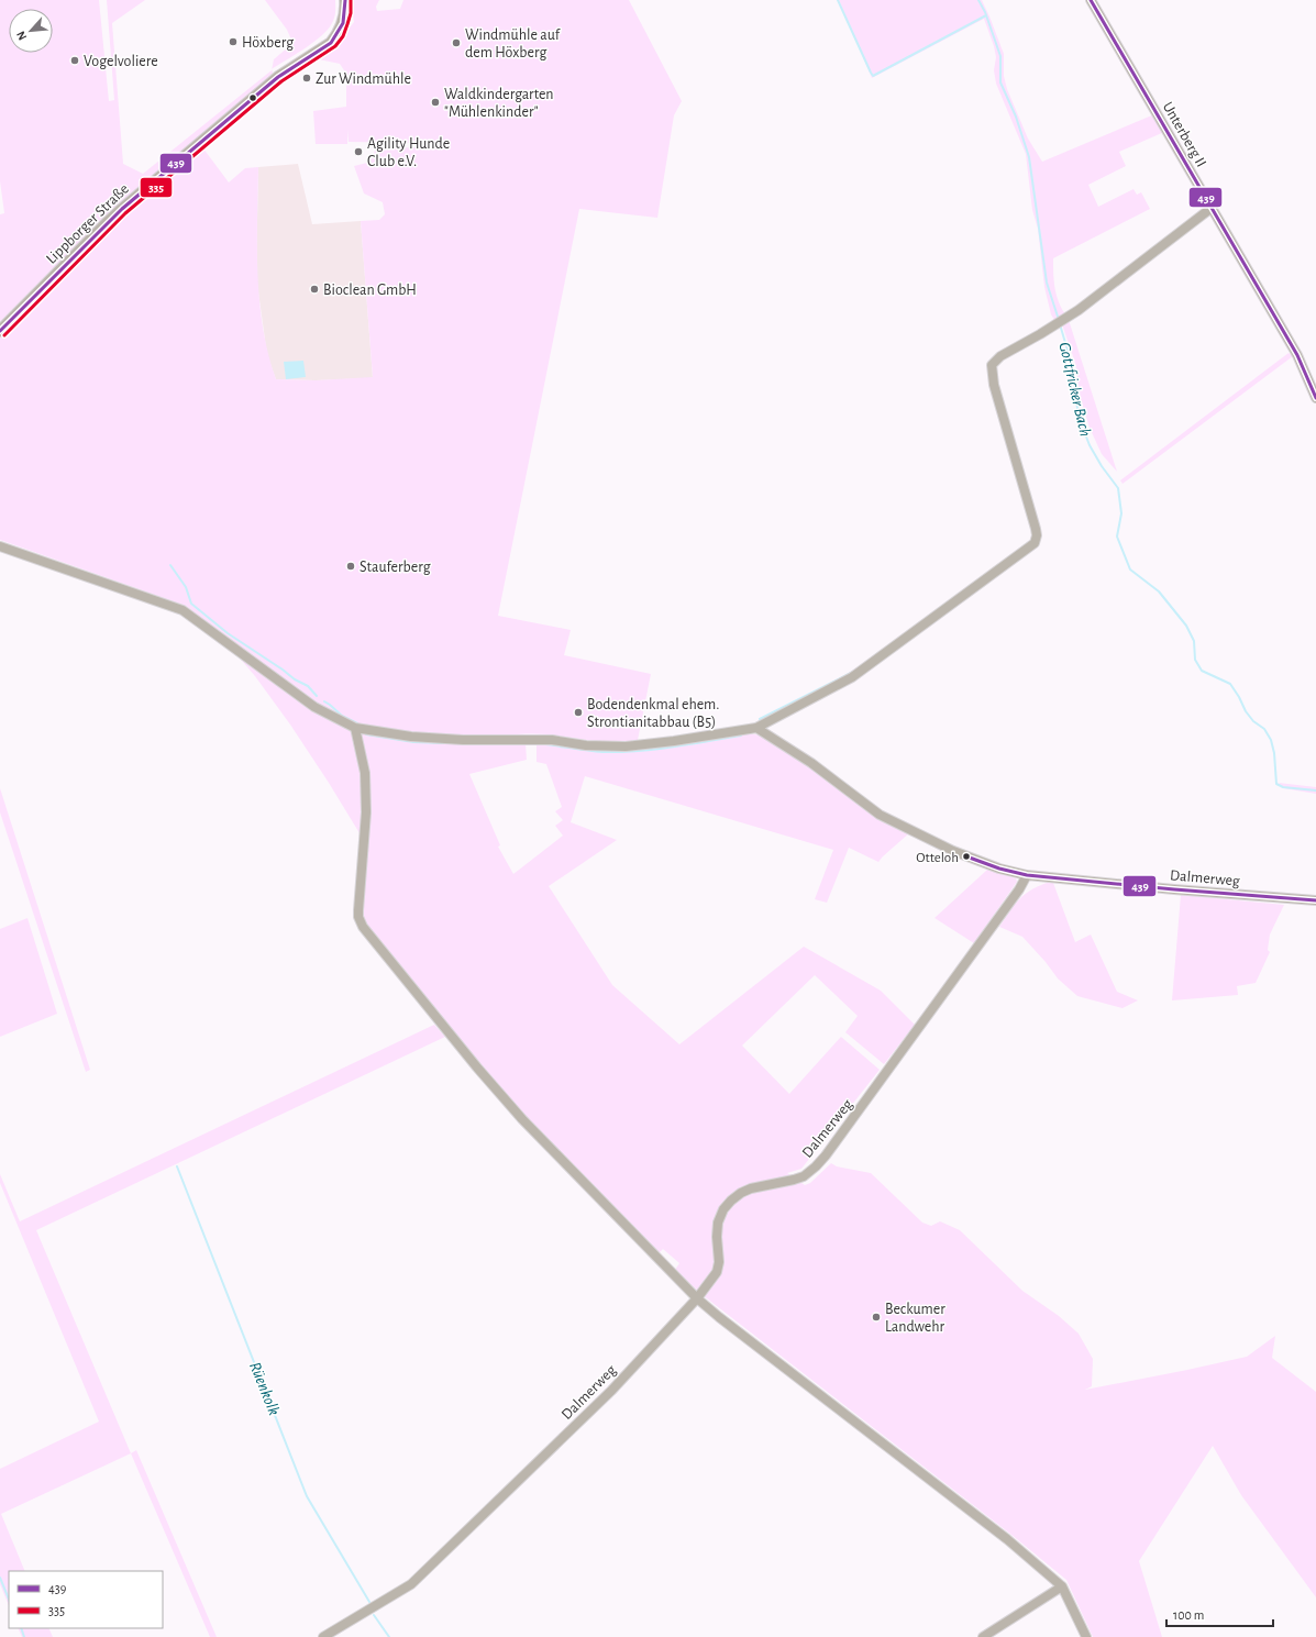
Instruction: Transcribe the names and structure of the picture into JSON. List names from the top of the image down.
{
  "streets": {
    "street": ["Unterberg II", "Lippborger Straße", "Dalmerweg"]
  },
  "water": ["Gottfricker Bach", "Rüenkolk"],
  "places": [
    "Höxberg",
    "Windmühle auf dem Höxberg",
    "Vogelvoliere",
    "Zur Windmühle",
    "Waldkindergarten \"Mühlenkinder\"",
    "Agility Hunde Club e.V.",
    "Bioclean GmbH",
    "Stauferberg",
    "Bodendenkmal ehem. Strontianitabbau (B5)",
    "Otteloh",
    "Beckumer Landwehr"
  ],
  "lines": ["transit line 439", "transit line 335"],
  "legend": ["439", "335"],
  "scale_bar": "100 m",
  "north": "bottom left"
}
